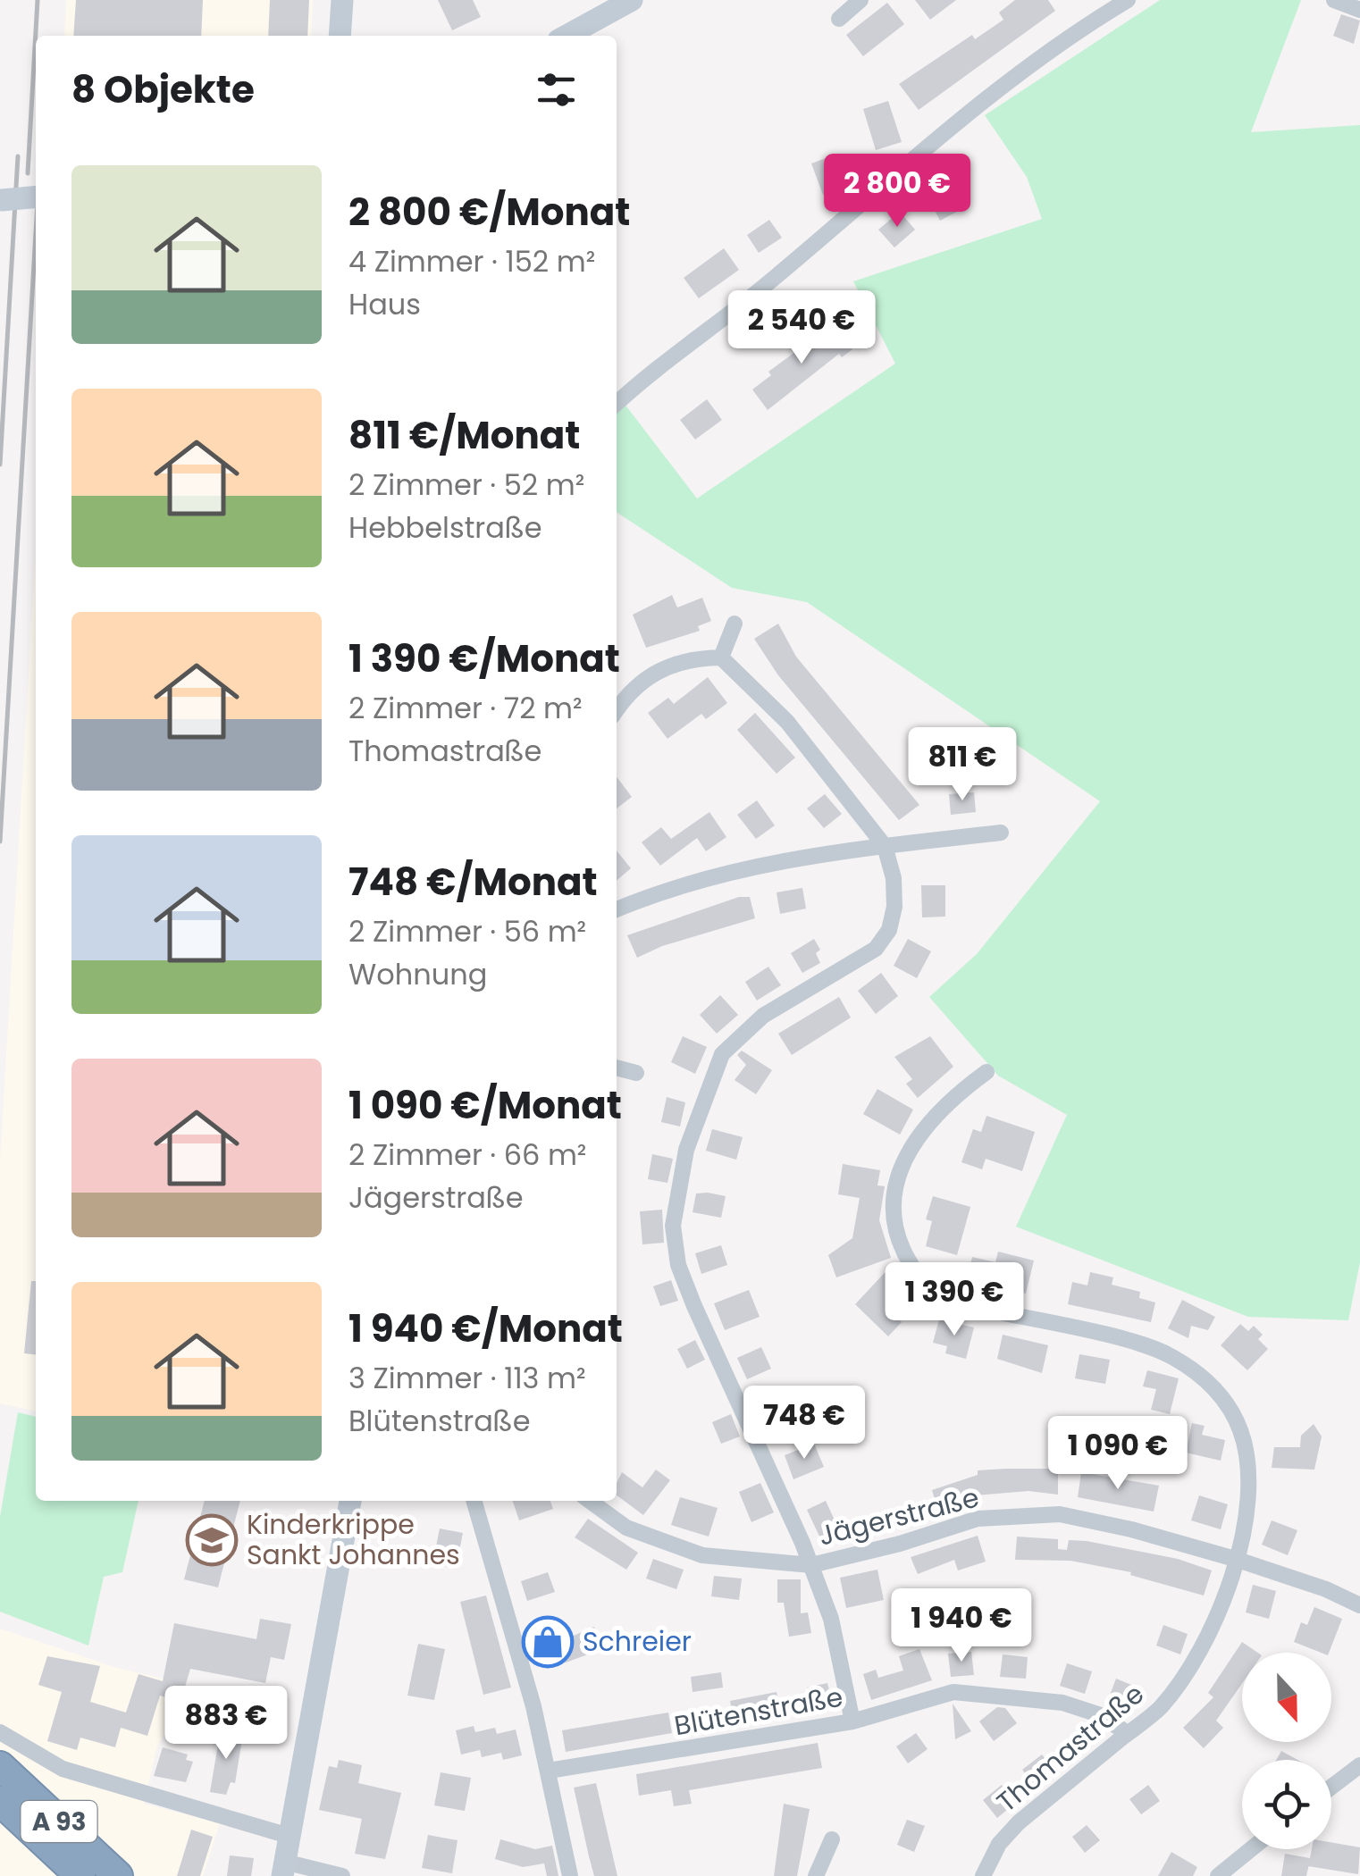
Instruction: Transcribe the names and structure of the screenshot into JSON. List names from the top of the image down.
{
  "streets": {
    "highway": ["A 93"],
    "street": ["Jägerstraße", "Blütenstraße", "Thomastraße"]
  },
  "crossings": [
    ["Jägerstraße", "Blütenstraße"],
    ["Jägerstraße", "Thomastraße"],
    ["Blütenstraße", "Thomastraße"]
  ],
  "places": {
    "school or university": ["Kinderkrippe Sankt Johannes"],
    "shop": ["Schreier"]
  },
  "north": "bottom",
  "page": {
    "heading": "8 Objekte",
    "list": [
      {
        "name": "2 800 €/Monat",
        "note": "4 Zimmer · 152 m² · Haus"
      },
      {
        "name": "811 €/Monat",
        "note": "2 Zimmer · 52 m² · Hebbelstraße"
      },
      {
        "name": "1 390 €/Monat",
        "note": "2 Zimmer · 72 m² · Thomastraße"
      },
      {
        "name": "748 €/Monat",
        "note": "2 Zimmer · 56 m² · Wohnung"
      },
      {
        "name": "1 090 €/Monat",
        "note": "2 Zimmer · 66 m² · Jägerstraße"
      },
      {
        "name": "1 940 €/Monat",
        "note": "3 Zimmer · 113 m² · Blütenstraße"
      }
    ],
    "price": [
      "2 800 €",
      "2 540 €",
      "811 €",
      "1 390 €",
      "748 €",
      "1 090 €",
      "1 940 €",
      "883 €"
    ]
  }
}
